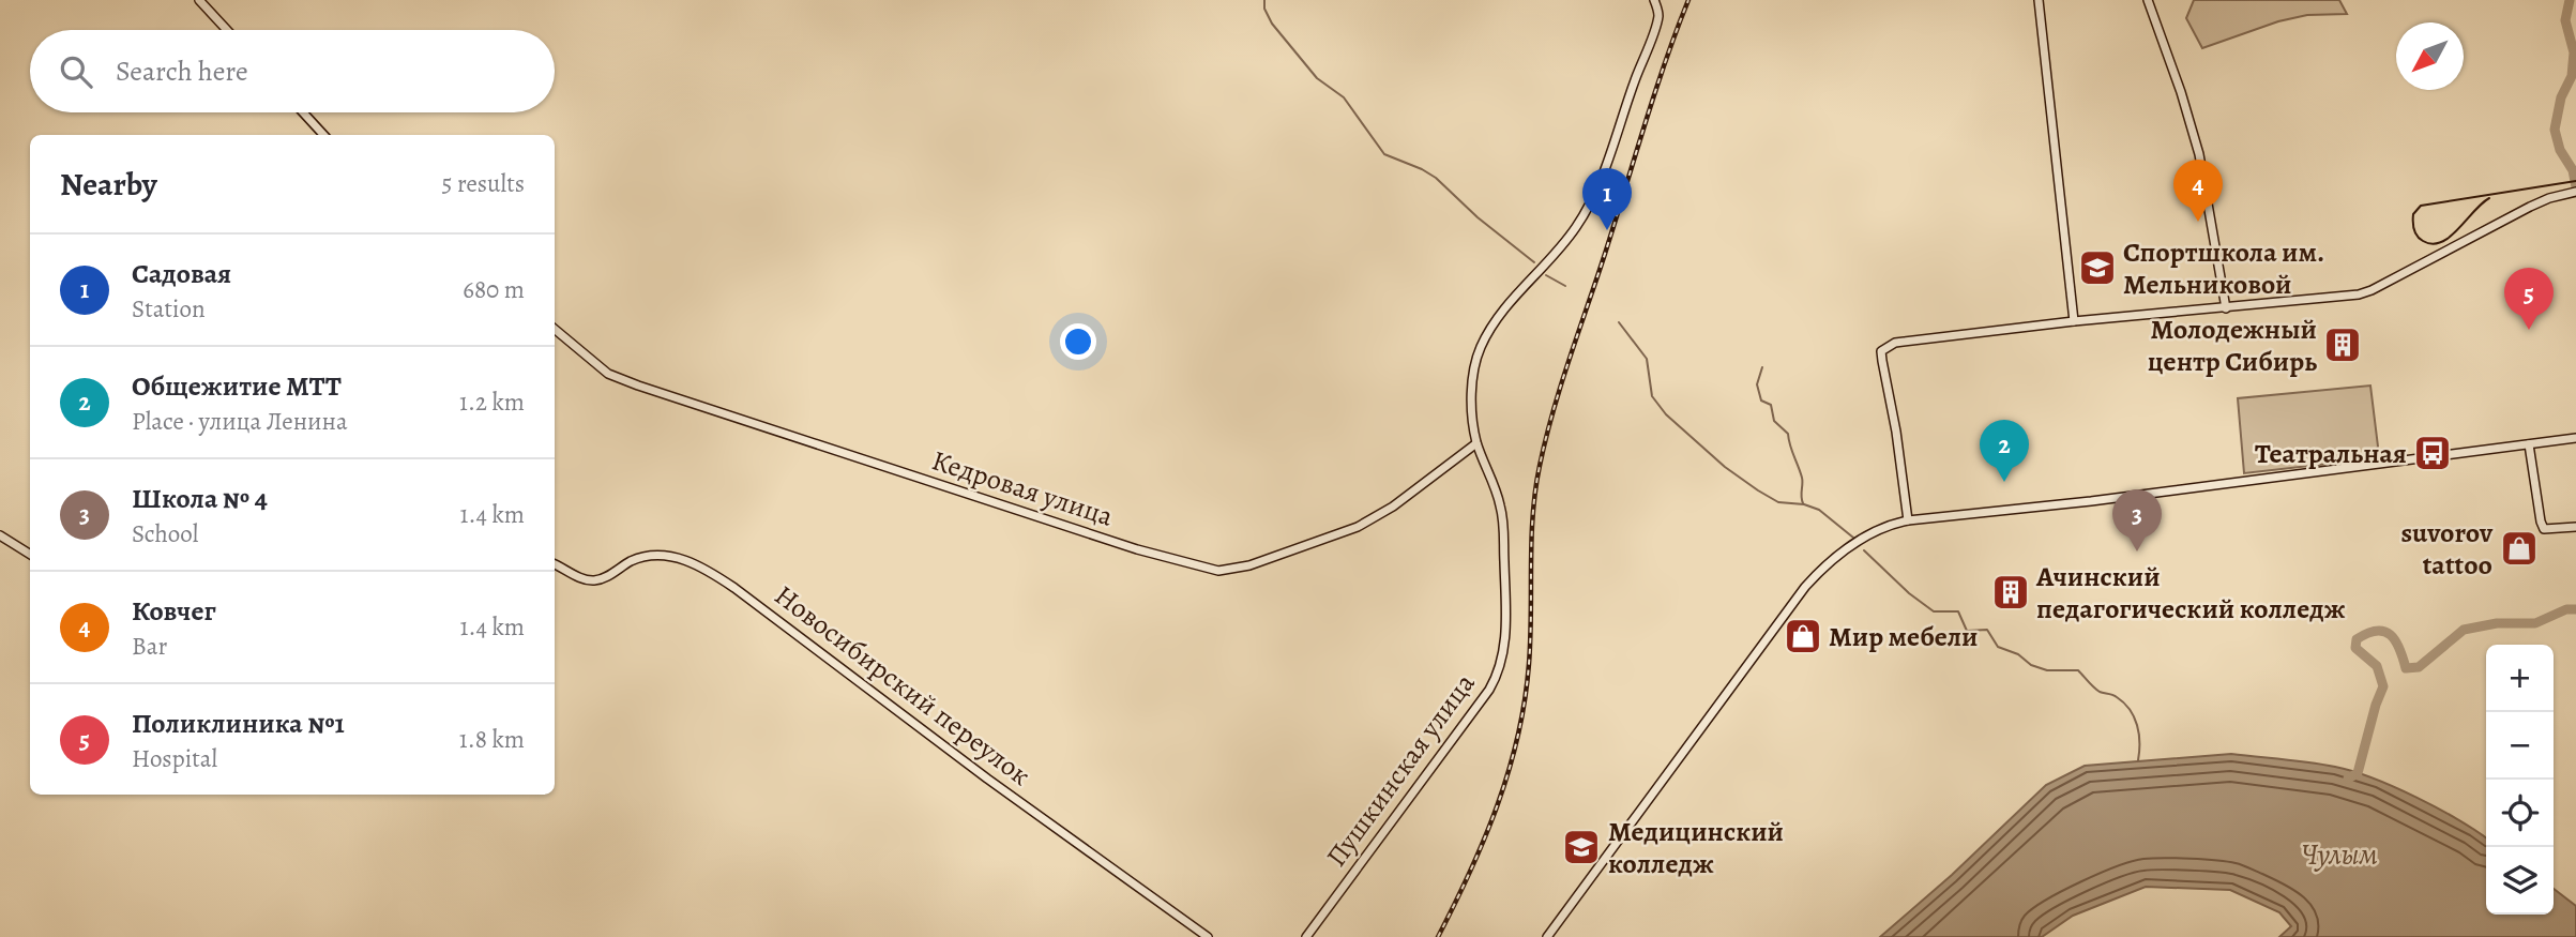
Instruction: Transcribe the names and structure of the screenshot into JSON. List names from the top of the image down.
{
  "streets": {
    "street": ["Кедровая улица", "Новосибирский переулок", "Пушкинская улица"]
  },
  "crossings": [
    ["Кедровая улица", "Пушкинская улица"]
  ],
  "water": ["Чулым"],
  "places": {
    "school or university": ["Спортшкола им. Мельниковой", "Медицинский колледж"],
    "building": ["Молодежный центр Сибирь", "Ачинский педагогический колледж"],
    "bus stop": ["Театральная"],
    "shop": ["suvorov tattoo", "Мир мебели"]
  },
  "north": "bottom left",
  "page": {
    "search": "Search here",
    "heading": ["Nearby", "5 results"],
    "pins": [
      "4",
      "1",
      "5",
      "2",
      "3"
    ],
    "list": [
      {
        "mark": "1",
        "name": "Садовая",
        "note": "Station",
        "value": "680 m"
      },
      {
        "mark": "2",
        "name": "Общежитие МТТ",
        "note": "Place · улица Ленина",
        "value": "1.2 km"
      },
      {
        "mark": "3",
        "name": "Школа № 4",
        "note": "School",
        "value": "1.4 km"
      },
      {
        "mark": "4",
        "name": "Ковчег",
        "note": "Bar",
        "value": "1.4 km"
      },
      {
        "mark": "5",
        "name": "Поликлиника №1",
        "note": "Hospital",
        "value": "1.8 km"
      }
    ],
    "map_buttons": ["+", "−"]
  }
}
